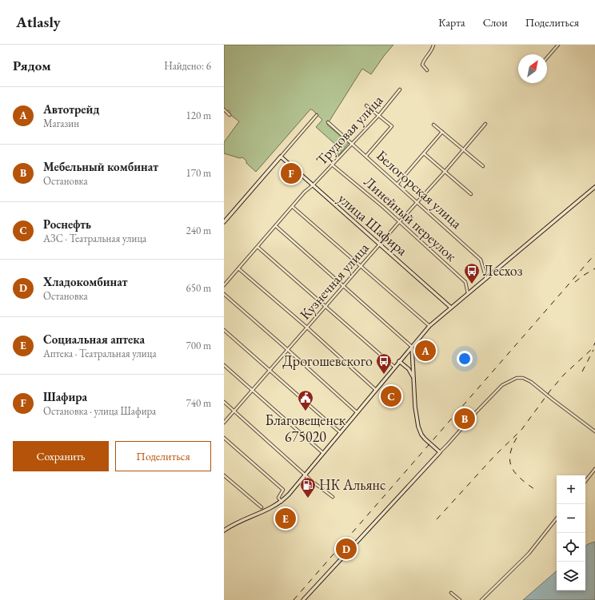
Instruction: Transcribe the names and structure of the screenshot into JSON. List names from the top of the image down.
{
  "streets": {
    "street": [
      "Трудовая улица",
      "Белогорская улица",
      "Линейный переулок",
      "улица Шафира",
      "Кузнечная улица"
    ]
  },
  "crossings": [
    ["Трудовая улица", "Белогорская улица"],
    ["Трудовая улица", "Линейный переулок"],
    ["Трудовая улица", "улица Шафира"],
    ["Белогорская улица", "Кузнечная улица"],
    ["Линейный переулок", "Кузнечная улица"],
    ["улица Шафира", "Кузнечная улица"]
  ],
  "places": {
    "bus stop": ["Лесхоз", "Дрогошевского"],
    "public building": ["Благовещенск 675020"],
    "fuel station": ["НК Альянс"]
  },
  "north": "top right",
  "page": {
    "header": "Atlasly",
    "nav": ["Карта", "Слои", "Поделиться"],
    "heading": ["Рядом", "Найдено: 6"],
    "list": [
      {
        "mark": "A",
        "name": "Автотрейд",
        "note": "Магазин",
        "value": "120 m"
      },
      {
        "mark": "B",
        "name": "Мебельный комбинат",
        "note": "Остановка",
        "value": "170 m"
      },
      {
        "mark": "C",
        "name": "Роснефть",
        "note": "АЗС · Театральная улица",
        "value": "240 m"
      },
      {
        "mark": "D",
        "name": "Хладокомбинат",
        "note": "Остановка",
        "value": "650 m"
      },
      {
        "mark": "E",
        "name": "Социальная аптека",
        "note": "Аптека · Театральная улица",
        "value": "700 m"
      },
      {
        "mark": "F",
        "name": "Шафира",
        "note": "Остановка · улица Шафира",
        "value": "740 m"
      }
    ],
    "pins": [
      "F",
      "A",
      "C",
      "B",
      "E",
      "D"
    ],
    "buttons": ["Сохранить", "Поделиться"],
    "map_buttons": ["+", "−"]
  }
}
